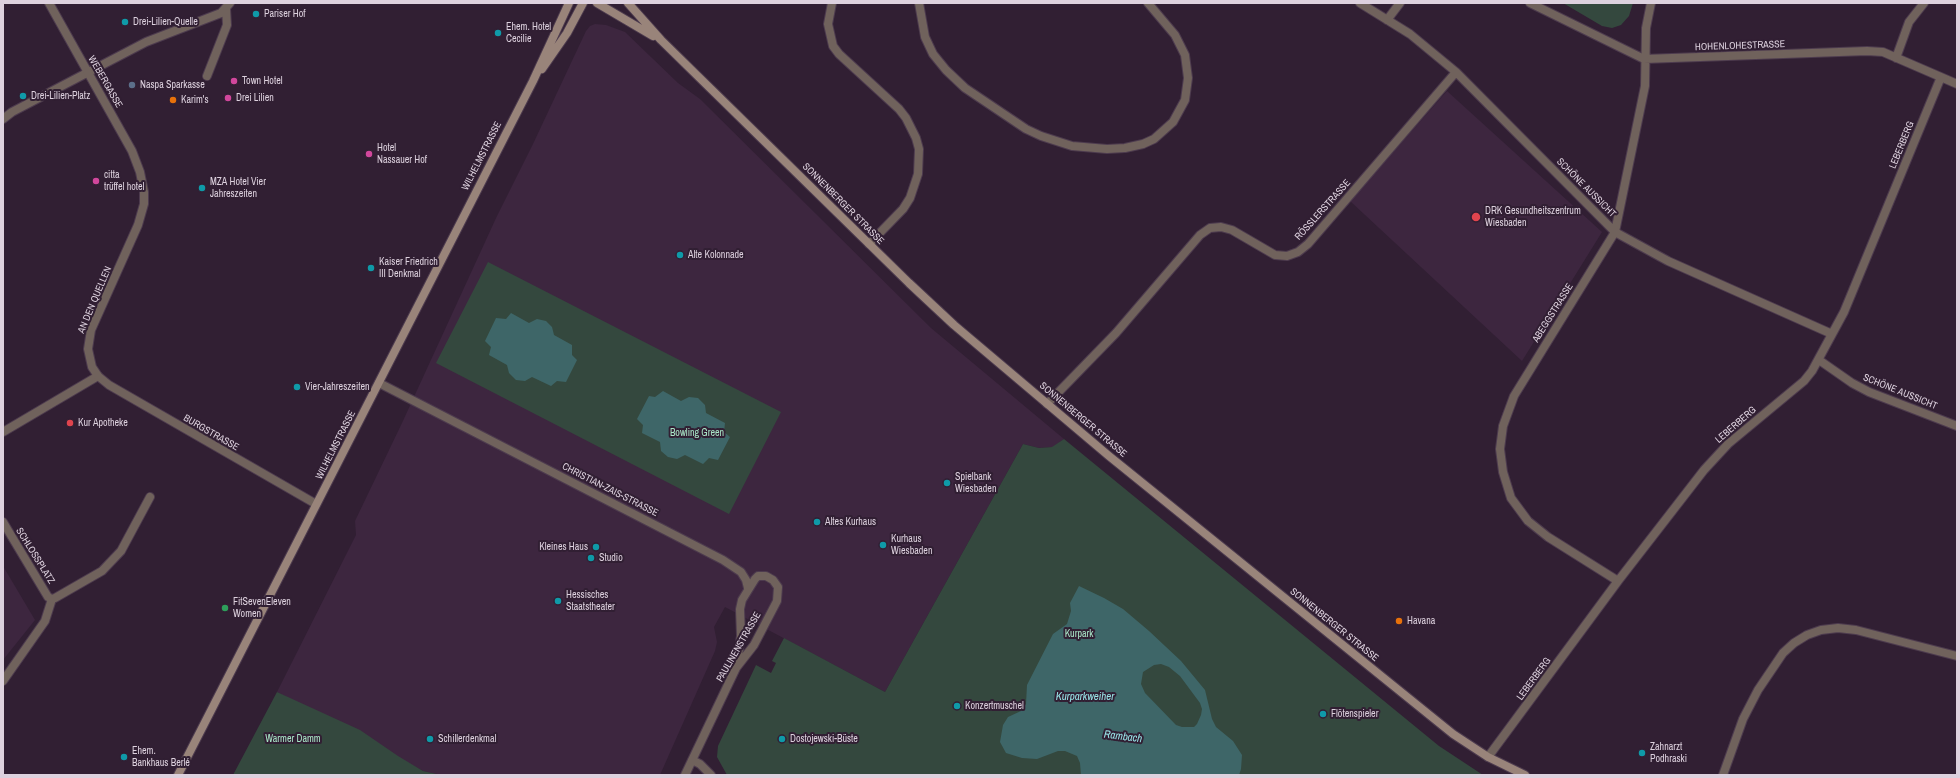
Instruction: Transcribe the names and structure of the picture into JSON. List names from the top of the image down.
{
  "streets": {
    "main road": ["WILHELMSTRASSE", "SONNENBERGER STRASSE"],
    "street": [
      "HOHENLOHESTRASSE",
      "WEBERGASSE",
      "LEBERBERG",
      "SCHÖNE AUSSICHT",
      "RÖSSLERSTRASSE",
      "AN DEN QUELLEN",
      "ABEGGSTRASSE",
      "BURGSTRASSE",
      "CHRISTIAN-ZAIS-STRASSE",
      "SCHLOSSPLATZ",
      "PAULINENSTRASSE"
    ]
  },
  "crossings": [
    ["HOHENLOHESTRASSE", "LEBERBERG"],
    ["HOHENLOHESTRASSE", "ABEGGSTRASSE"],
    ["WEBERGASSE", "AN DEN QUELLEN"],
    ["LEBERBERG", "SCHÖNE AUSSICHT"],
    ["LEBERBERG", "SONNENBERGER STRASSE"],
    ["LEBERBERG", "ABEGGSTRASSE"],
    ["WILHELMSTRASSE", "BURGSTRASSE"],
    ["WILHELMSTRASSE", "CHRISTIAN-ZAIS-STRASSE"],
    ["SCHÖNE AUSSICHT", "RÖSSLERSTRASSE"],
    ["SCHÖNE AUSSICHT", "ABEGGSTRASSE"],
    ["SONNENBERGER STRASSE", "RÖSSLERSTRASSE"],
    ["AN DEN QUELLEN", "BURGSTRASSE"],
    ["CHRISTIAN-ZAIS-STRASSE", "PAULINENSTRASSE"]
  ],
  "water": ["Kurparkweiher", "Rambach"],
  "parks": ["Bowling Green", "Kurpark", "Warmer Damm"],
  "places": [
    "Pariser Hof",
    "Drei-Lilien-Quelle",
    "Ehem. Hotel Cecilie",
    "Town Hotel",
    "Naspa Sparkasse",
    "Drei-Lilien-Platz",
    "Drei Lilien",
    "Karim's",
    "Hotel Nassauer Hof",
    "citta trüffel hotel",
    "MZA Hotel Vier Jahreszeiten",
    "DRK Gesundheitszentrum Wiesbaden",
    "Alte Kolonnade",
    "Kaiser Friedrich III Denkmal",
    "Vier-Jahreszeiten",
    "Kur Apotheke",
    "Spielbank Wiesbaden",
    "Altes Kurhaus",
    "Kurhaus Wiesbaden",
    "Kleines Haus",
    "Studio",
    "Hessisches Staatstheater",
    "FitSevenEleven Women",
    "Havana",
    "Konzertmuschel",
    "Flötenspieler",
    "Schillerdenkmal",
    "Dostojewski-Büste",
    "Zahnarzt Podhraski",
    "Ehem. Bankhaus Berlé"
  ]
}
